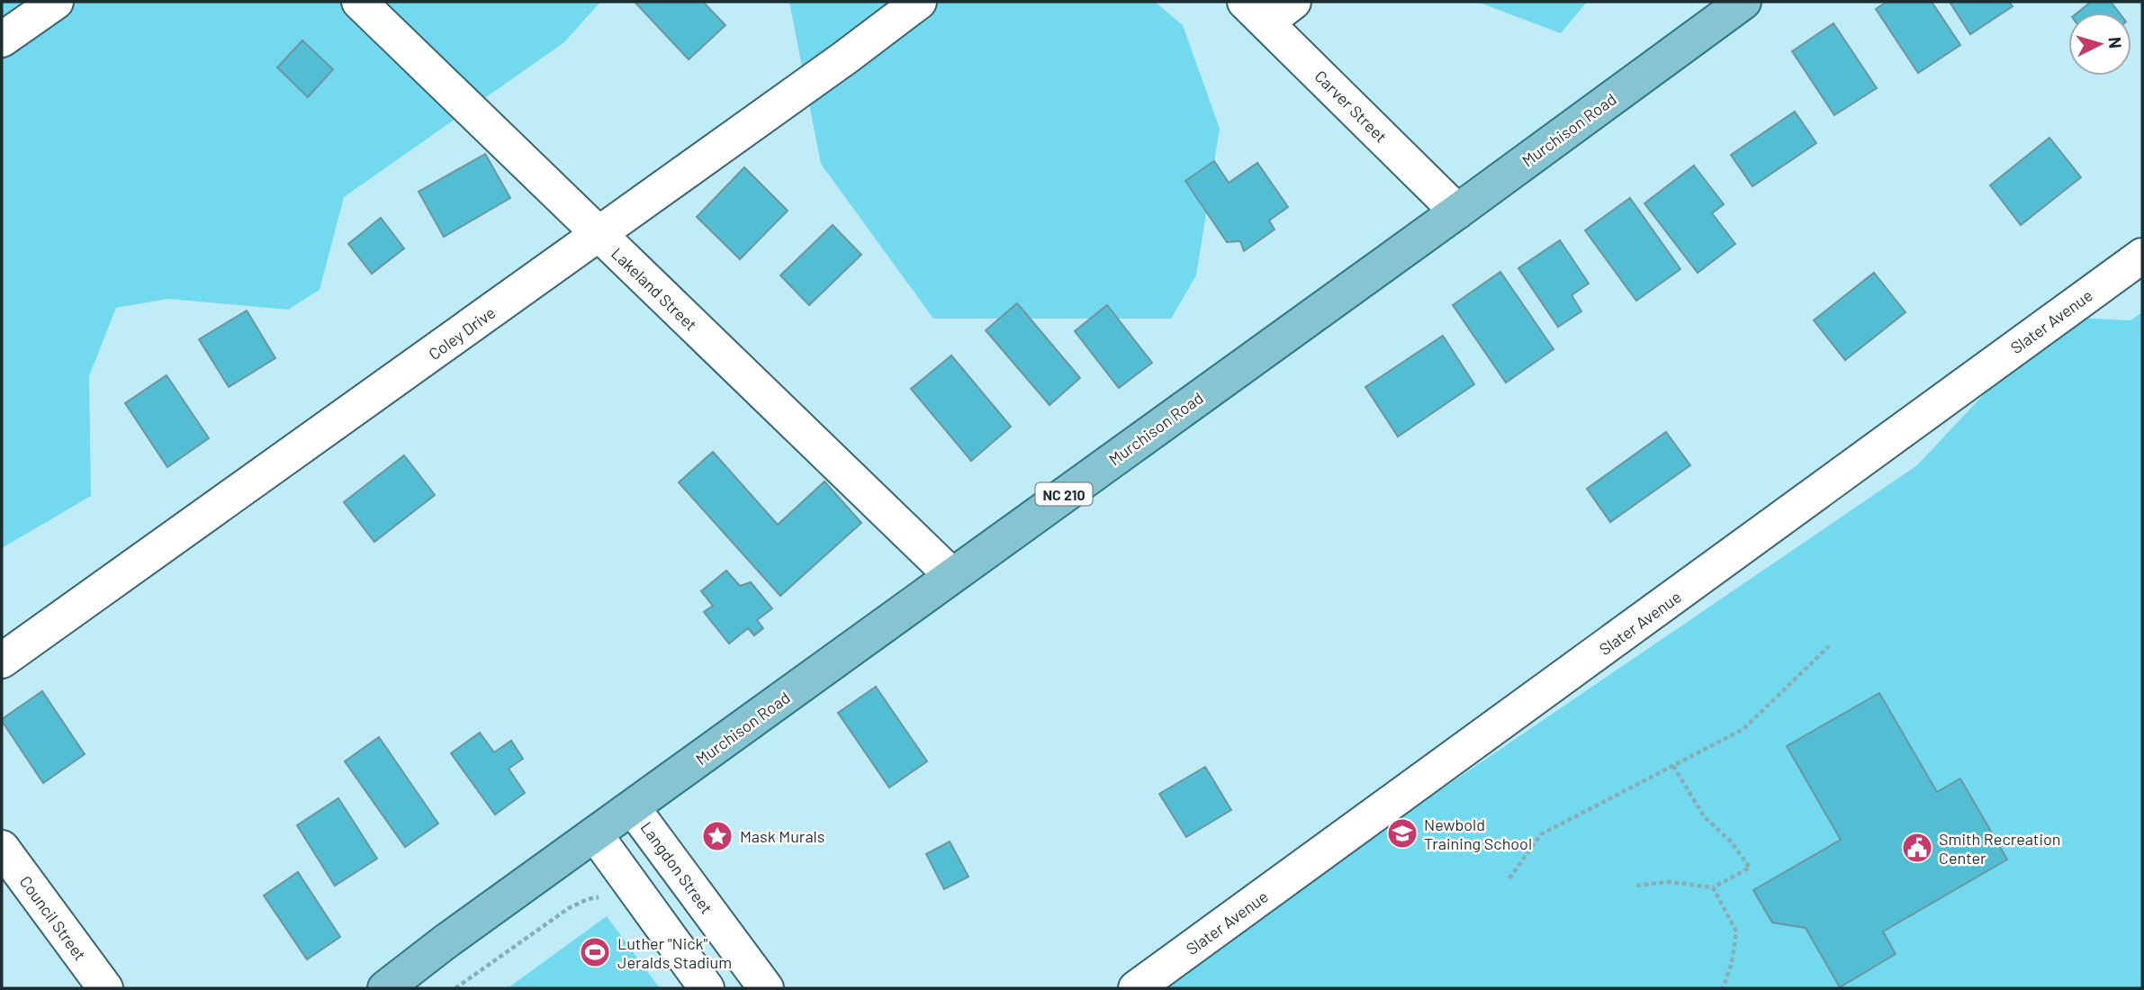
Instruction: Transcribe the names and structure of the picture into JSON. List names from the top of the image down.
{
  "streets": {
    "main road": ["Murchison Road", "NC 210"],
    "street": [
      "Carver Street",
      "Lakeland Street",
      "Slater Avenue",
      "Coley Drive",
      "Langdon Street",
      "Council Street"
    ]
  },
  "crossings": [
    ["Carver Street", "Murchison Road"],
    ["Murchison Road", "Lakeland Street"],
    ["Murchison Road", "Langdon Street"],
    ["Lakeland Street", "Coley Drive"]
  ],
  "places": {
    "school or university": ["Newbold Training School"],
    "place": ["Mask Murals"],
    "public building": ["Smith Recreation Center"],
    "sports": ["Luther \"Nick\" Jeralds Stadium"]
  },
  "north": "right"
}
